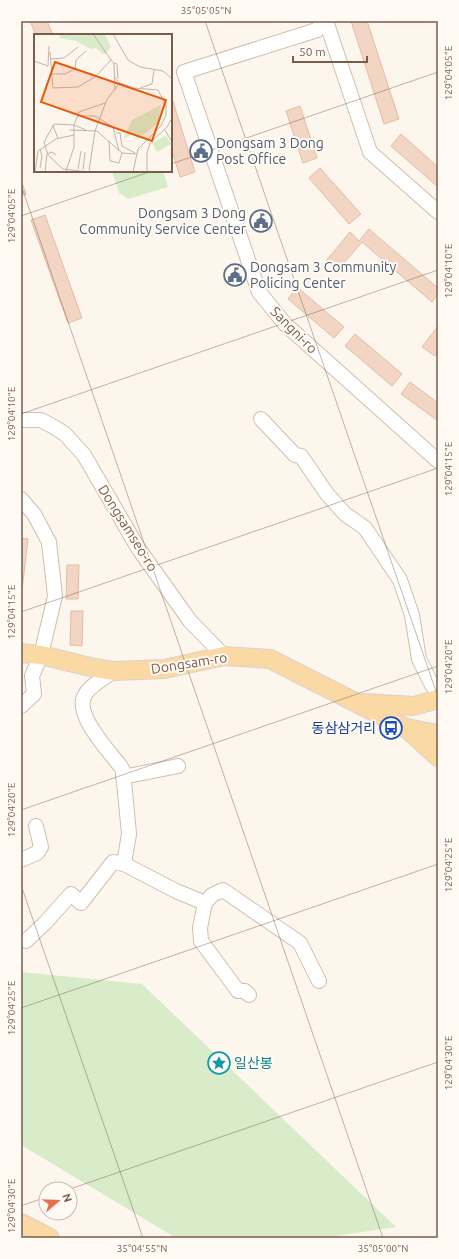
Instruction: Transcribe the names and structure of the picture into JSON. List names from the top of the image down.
{
  "streets": {
    "main road": ["Dongsam-ro"],
    "street": ["Sangni-ro", "Dongsamseo-ro"]
  },
  "crossings": [
    ["Dongsamseo-ro", "Dongsam-ro"]
  ],
  "places": {
    "public building": ["Dongsam 3 Dong Post Office", "Dongsam 3 Dong Community Service Center", "Dongsam 3 Community Policing Center"],
    "bus stop": ["동삼삼거리"],
    "place": ["일산봉"]
  },
  "scale_bar": "50 m",
  "north": "right",
  "coordinates": [
    "35°05'05\"N",
    "129°04'05\"E",
    "129°04'10\"E",
    "129°04'15\"E",
    "129°04'20\"E",
    "129°04'25\"E",
    "129°04'30\"E",
    "35°04'55\"N",
    "35°05'00\"N"
  ]
}
